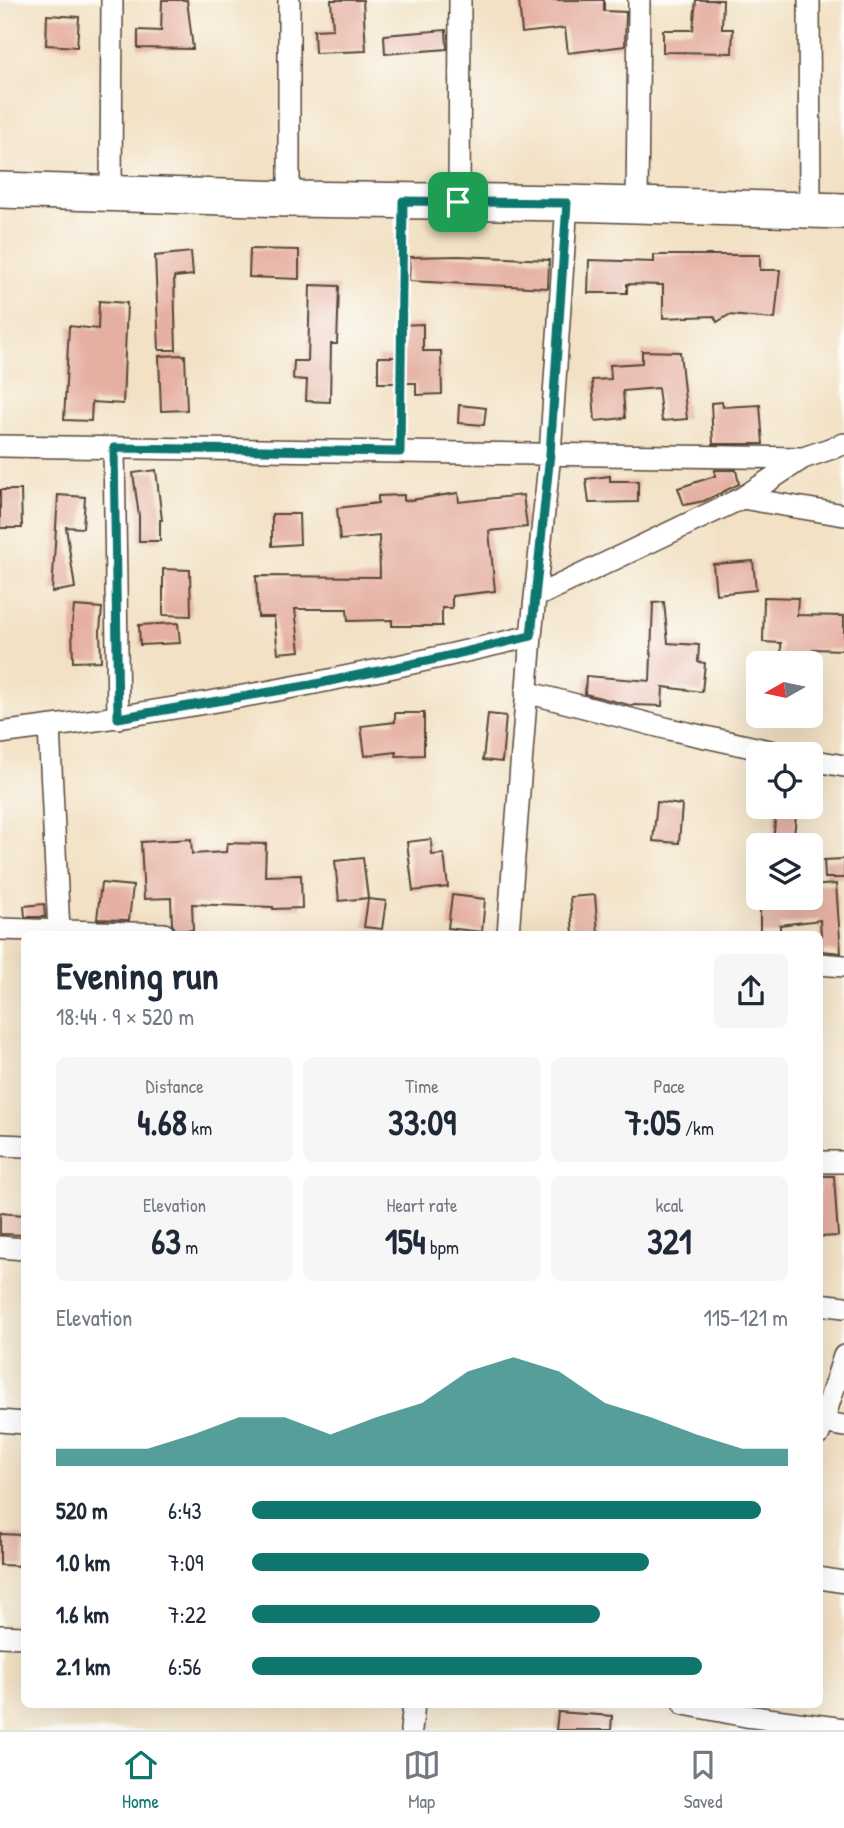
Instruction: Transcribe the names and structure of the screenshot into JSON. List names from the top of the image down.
{
  "north": "left",
  "page": {
    "heading": ["Evening run", "18:44 · 9 × 520 m"],
    "stats": [
      ["Distance", "4.68 km"],
      ["Time", "33:09"],
      ["Pace", "7:05 /km"],
      ["Elevation", "63 m"],
      ["Heart rate", "154 bpm"],
      ["kcal", "321"]
    ],
    "chart": ["Elevation", "115–121 m"],
    "list": [
      {
        "name": "520 m",
        "note": "6:43"
      },
      {
        "name": "1.0 km",
        "note": "7:09"
      },
      {
        "name": "1.6 km",
        "note": "7:22"
      },
      {
        "name": "2.1 km",
        "note": "6:56"
      }
    ],
    "tabs": ["Home", "Map", "Saved"]
  }
}
